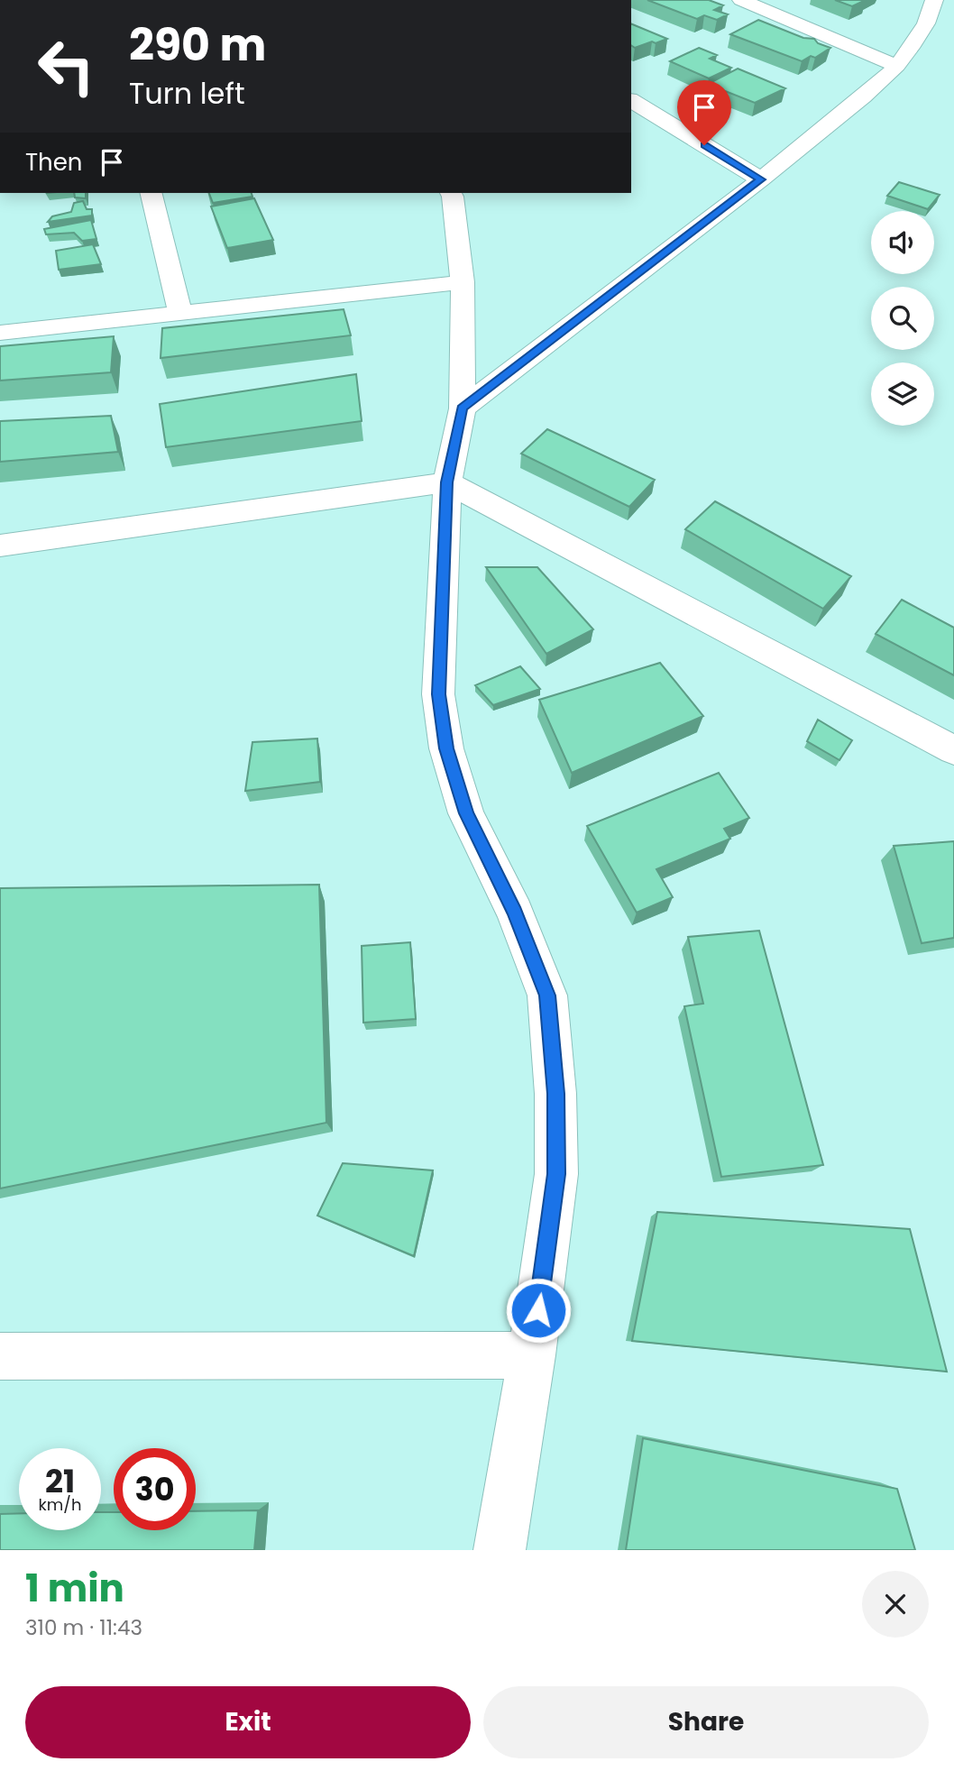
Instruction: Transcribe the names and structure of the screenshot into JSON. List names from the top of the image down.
{
  "page": {
    "turn": ["290 m", "Turn left"],
    "then": "Then",
    "speed": "21 km/h",
    "limit": "30",
    "heading": ["1 min", "310 m · 11:43"],
    "buttons": ["Exit", "Share"]
  }
}
